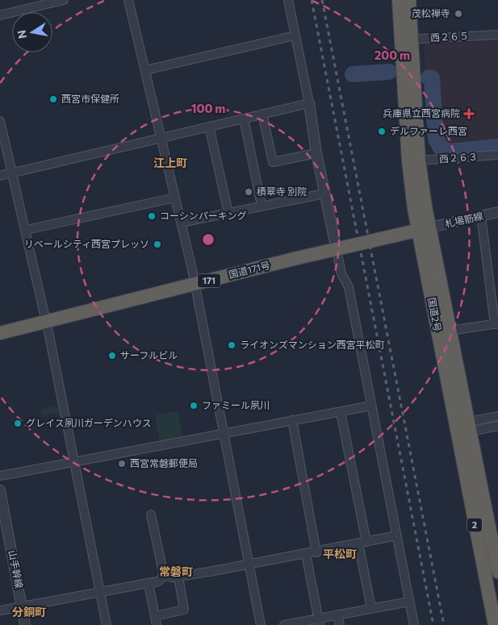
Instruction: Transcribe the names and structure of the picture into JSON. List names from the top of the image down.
{
  "streets": {
    "highway": [
      "国道171号",
      "171",
      "国道2号",
      "2"
    ],
    "street": [
      "西２６５",
      "西２６３",
      "札場筋線",
      "山手幹線"
    ]
  },
  "crossings": [
    ["西２６５", "国道2号"],
    ["西２６３", "国道2号"],
    ["札場筋線", "国道171号"],
    ["札場筋線", "国道2号"],
    ["国道171号", "国道2号"]
  ],
  "districts": [
    "江上町",
    "平松町",
    "常磐町",
    "分銅町"
  ],
  "places": {
    "other": [
      "茂松禅寺",
      "西宮市保健所",
      "デルファーレ西宮",
      "積翠寺 別院",
      "コーシンパーキング",
      "リベールシティ西宮プレッソ",
      "ライオンズマンション西宮平松町",
      "サーフルビル",
      "ファミール夙川",
      "グレイス夙川ガーデンハウス",
      "西宮常磐郵便局"
    ],
    "health": ["兵庫県立西宮病院"]
  },
  "north": "left",
  "rings": ["200 m", "100 m"]
}
